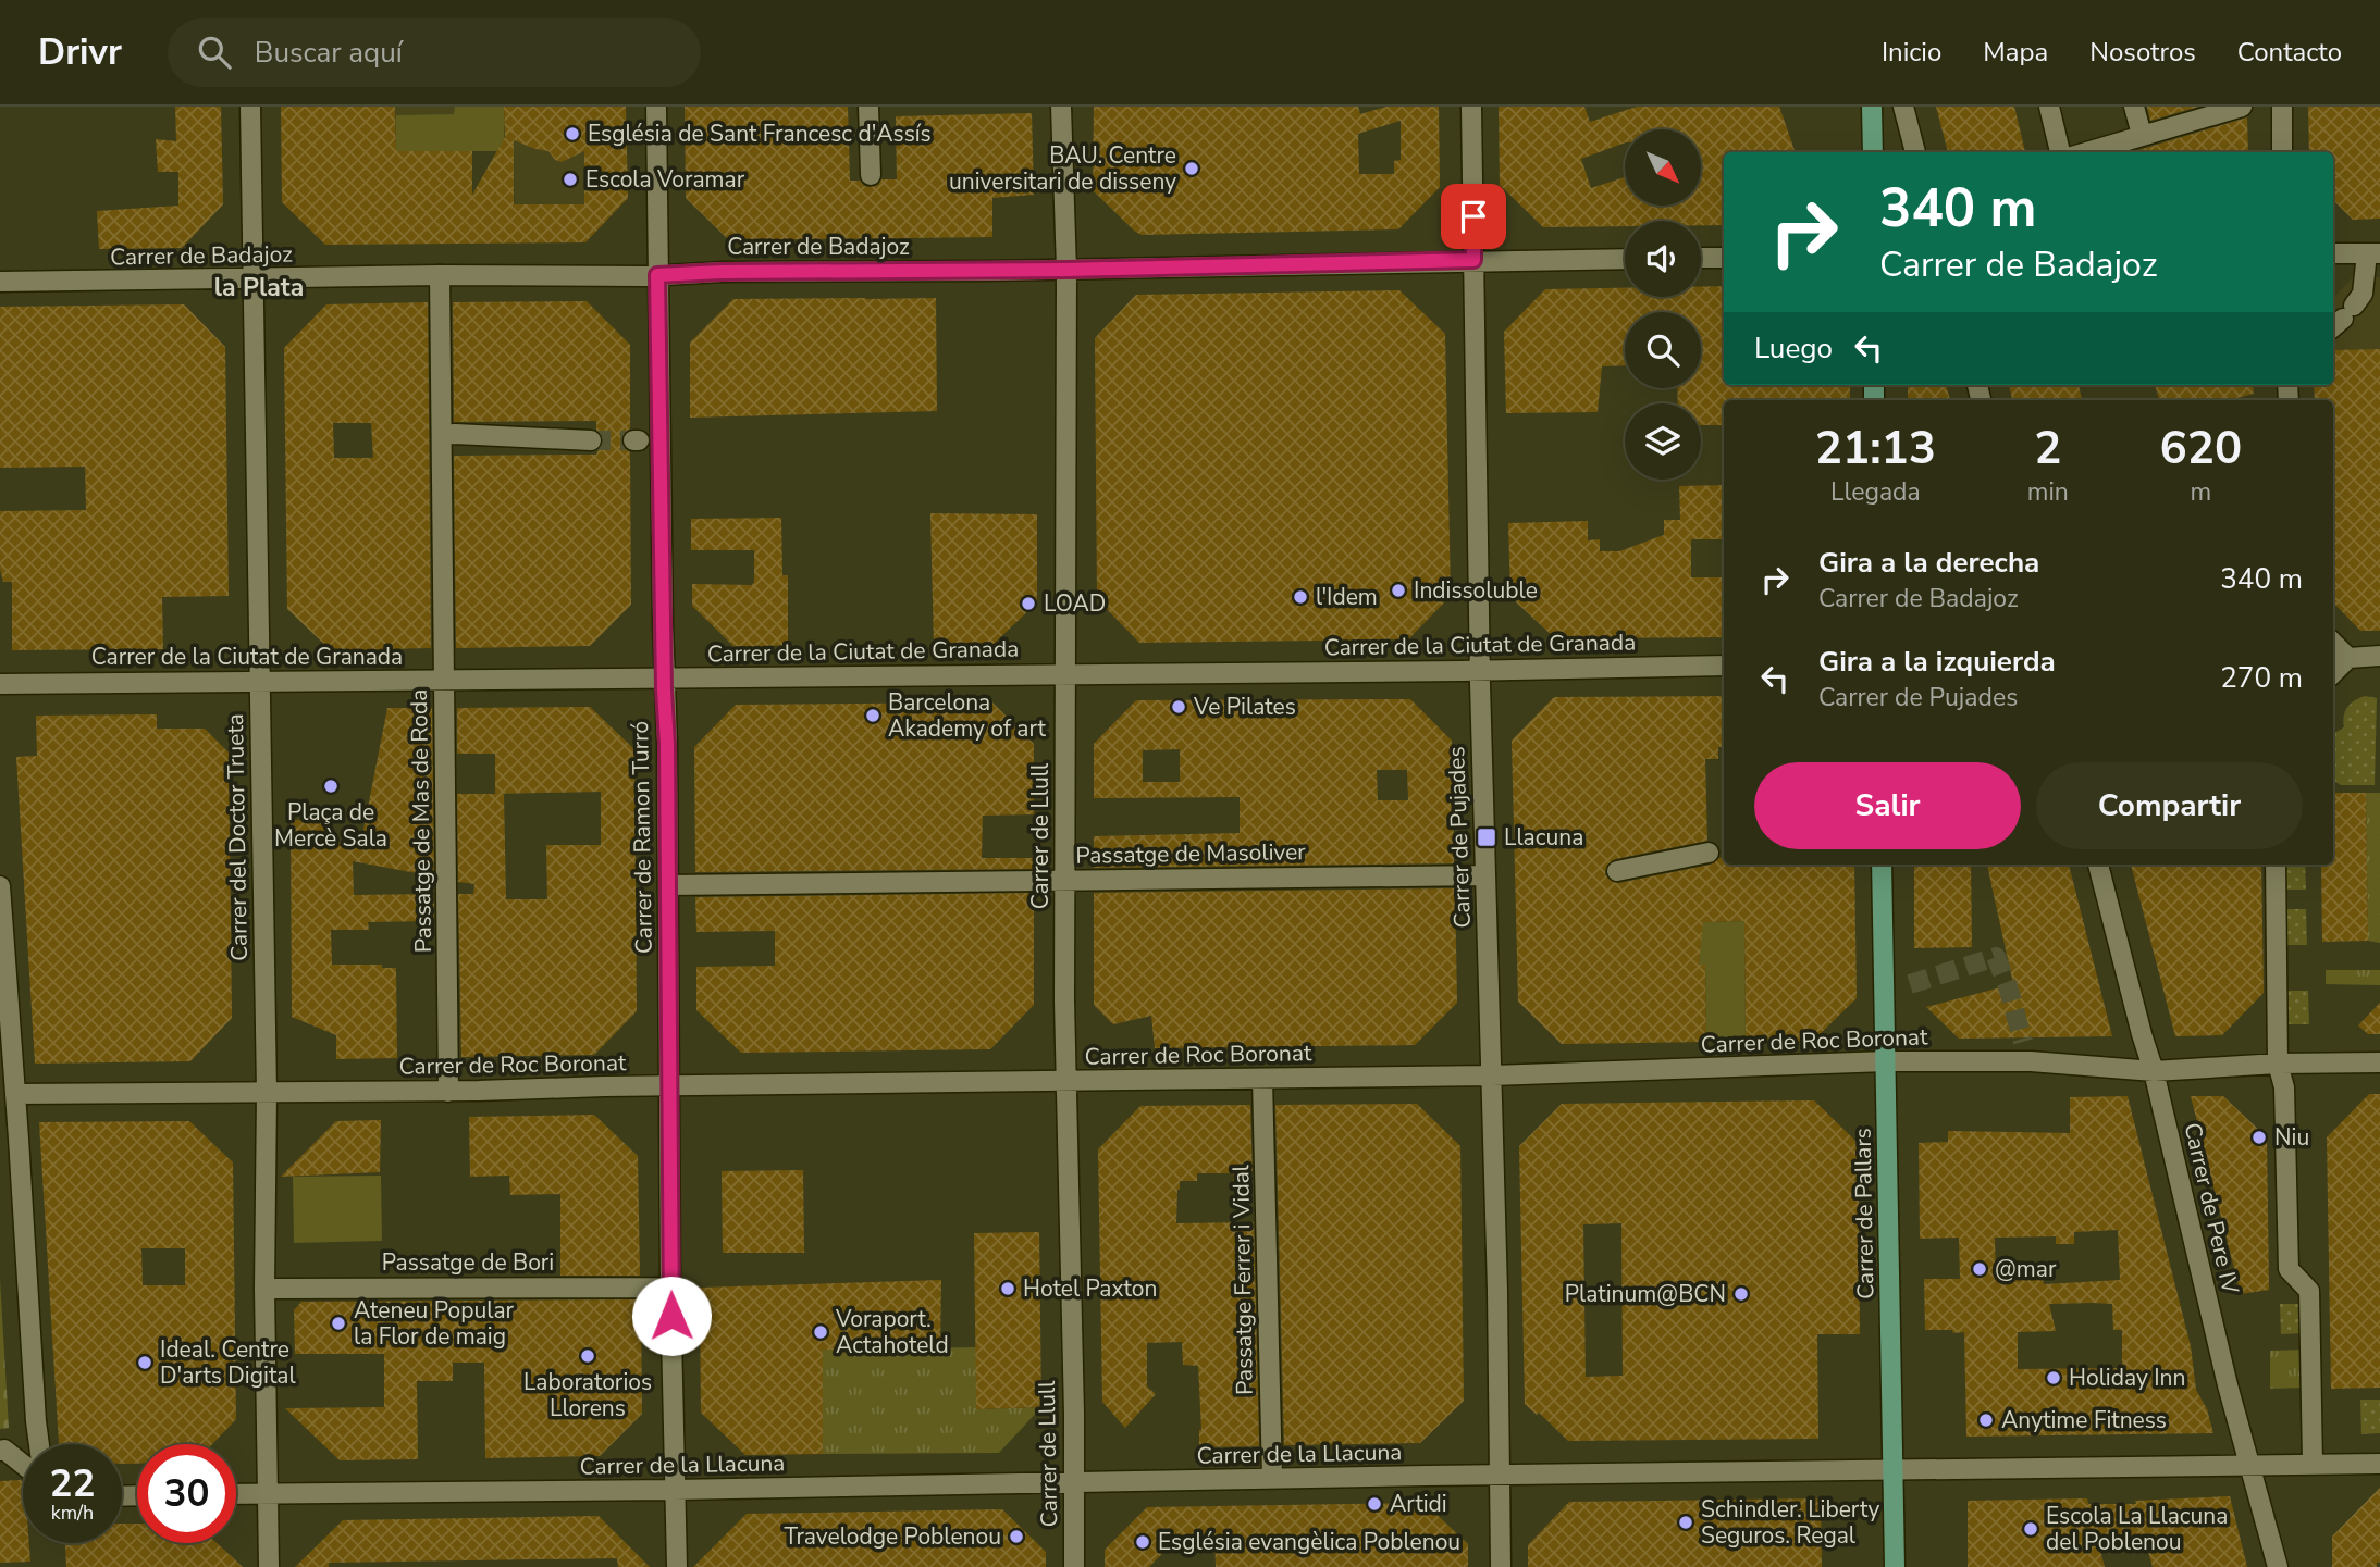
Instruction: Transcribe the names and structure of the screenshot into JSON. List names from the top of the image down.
{
  "streets": {
    "main road": ["Carrer de Pallars"],
    "street": [
      "Carrer de Badajoz",
      "Carrer de la Ciutat de Granada",
      "Passatge de Mas de Roda",
      "Carrer de Llull",
      "Carrer del Doctor Trueta",
      "Carrer de Ramon Turró",
      "Carrer de Pujades",
      "Passatge de Masoliver",
      "Carrer de Roc Boronat",
      "Carrer de Pere IV",
      "Passatge de Bori",
      "Passatge Ferrer i Vidal",
      "Carrer de la Llacuna"
    ]
  },
  "crossings": [
    ["Carrer de Badajoz", "Passatge de Mas de Roda"],
    ["Carrer de Badajoz", "Carrer de Llull"],
    ["Carrer de Badajoz", "Carrer del Doctor Trueta"],
    ["Carrer de Badajoz", "Carrer de Ramon Turró"],
    ["Carrer de Badajoz", "Carrer de Pujades"],
    ["Carrer de la Ciutat de Granada", "Passatge de Mas de Roda"],
    ["Carrer de la Ciutat de Granada", "Carrer de Llull"],
    ["Carrer de la Ciutat de Granada", "Carrer del Doctor Trueta"],
    ["Carrer de la Ciutat de Granada", "Carrer de Ramon Turró"],
    ["Carrer de la Ciutat de Granada", "Carrer de Pujades"],
    ["Passatge de Mas de Roda", "Carrer de Roc Boronat"],
    ["Carrer de Llull", "Passatge de Masoliver"],
    ["Carrer de Llull", "Carrer de Roc Boronat"],
    ["Carrer de Llull", "Carrer de la Llacuna"],
    ["Carrer del Doctor Trueta", "Carrer de Roc Boronat"],
    ["Carrer del Doctor Trueta", "Passatge de Bori"],
    ["Carrer del Doctor Trueta", "Carrer de la Llacuna"],
    ["Carrer de Ramon Turró", "Passatge de Masoliver"],
    ["Carrer de Ramon Turró", "Carrer de Roc Boronat"],
    ["Carrer de Ramon Turró", "Passatge de Bori"],
    ["Carrer de Ramon Turró", "Carrer de la Llacuna"],
    ["Carrer de Pujades", "Passatge de Masoliver"],
    ["Carrer de Pujades", "Carrer de Roc Boronat"],
    ["Carrer de Pujades", "Carrer de la Llacuna"],
    ["Carrer de Roc Boronat", "Carrer de Pere IV"],
    ["Carrer de Roc Boronat", "Carrer de Pallars"],
    ["Carrer de Roc Boronat", "Passatge Ferrer i Vidal"],
    ["Carrer de Pere IV", "Carrer de la Llacuna"],
    ["Carrer de Pallars", "Carrer de la Llacuna"],
    ["Passatge Ferrer i Vidal", "Carrer de la Llacuna"]
  ],
  "districts": ["la Plata"],
  "places": {
    "other": [
      "Església de Sant Francesc d'Assís",
      "BAU. Centre universitari de disseny",
      "Escola Voramar",
      "Indissoluble",
      "l'Idem",
      "LOAD",
      "Ve Pilates",
      "Barcelona Akademy of art",
      "Plaça de Mercè Sala",
      "Niu",
      "@mar",
      "Hotel Paxton",
      "Platinum@BCN",
      "Ateneu Popular la Flor de maig",
      "Voraport. Actahoteld",
      "Laboratorios Llorens",
      "Ideal. Centre D'arts Digital",
      "Holiday Inn",
      "Anytime Fitness",
      "Artidi",
      "Schindler. Liberty Seguros. Regal",
      "Escola La Llacuna del Poblenou",
      "Travelodge Poblenou",
      "Església evangèlica Poblenou"
    ],
    "transit": ["Llacuna"]
  },
  "north": "bottom right",
  "page": {
    "header": "Drivr",
    "search": "Buscar aquí",
    "nav": [
      "Inicio",
      "Mapa",
      "Nosotros",
      "Contacto"
    ],
    "turn": ["340 m", "Carrer de Badajoz"],
    "then": "Luego",
    "eta": [
      "21:13",
      "Llegada",
      "2",
      "min",
      "620",
      "m"
    ],
    "list": [
      {
        "name": "Gira a la derecha",
        "note": "Carrer de Badajoz",
        "value": "340 m"
      },
      {
        "name": "Gira a la izquierda",
        "note": "Carrer de Pujades",
        "value": "270 m"
      }
    ],
    "buttons": ["Salir", "Compartir"],
    "speed": "22 km/h",
    "limit": "30"
  }
}
